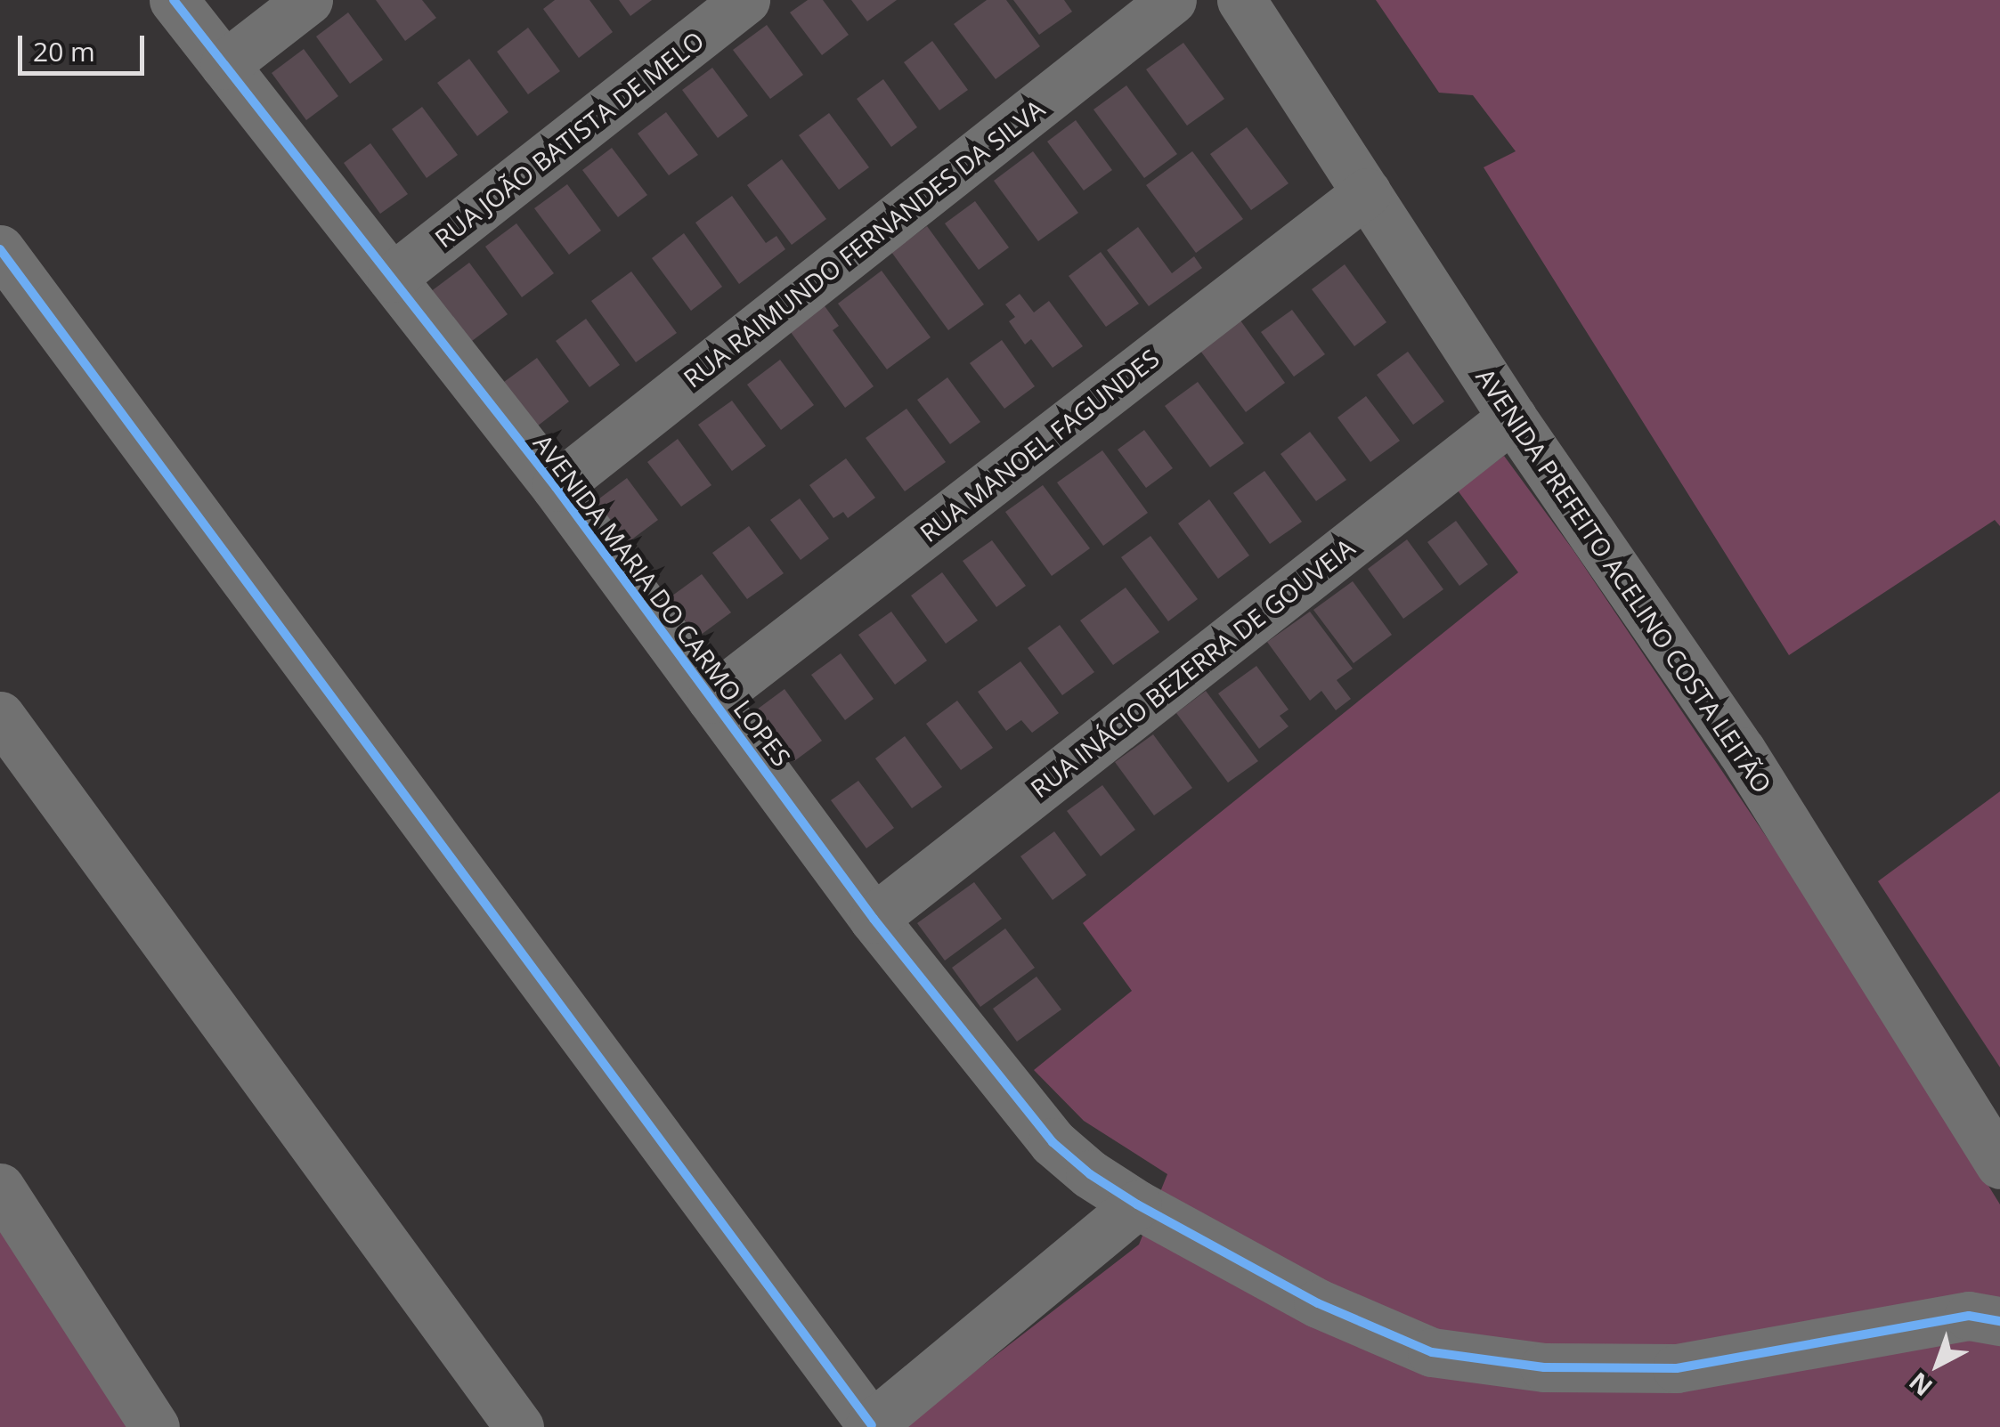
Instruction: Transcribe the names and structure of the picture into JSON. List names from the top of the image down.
{
  "streets": {
    "street": [
      "RUA JOÃO BATISTA DE MELO",
      "RUA RAIMUNDO FERNANDES DA SILVA",
      "RUA MANOEL FAGUNDES",
      "AVENIDA PREFEITO ACELINO COSTA LEITÃO",
      "AVENIDA MARIA DO CARMO LOPES",
      "RUA INÁCIO BEZERRA DE GOUVEIA"
    ]
  },
  "crossings": [
    ["RUA JOÃO BATISTA DE MELO", "AVENIDA MARIA DO CARMO LOPES"],
    ["RUA RAIMUNDO FERNANDES DA SILVA", "AVENIDA MARIA DO CARMO LOPES"],
    ["RUA MANOEL FAGUNDES", "AVENIDA PREFEITO ACELINO COSTA LEITÃO"],
    ["RUA MANOEL FAGUNDES", "AVENIDA MARIA DO CARMO LOPES"],
    ["AVENIDA PREFEITO ACELINO COSTA LEITÃO", "RUA INÁCIO BEZERRA DE GOUVEIA"],
    ["AVENIDA MARIA DO CARMO LOPES", "RUA INÁCIO BEZERRA DE GOUVEIA"]
  ],
  "scale_bar": "20 m",
  "north": "bottom left"
}
